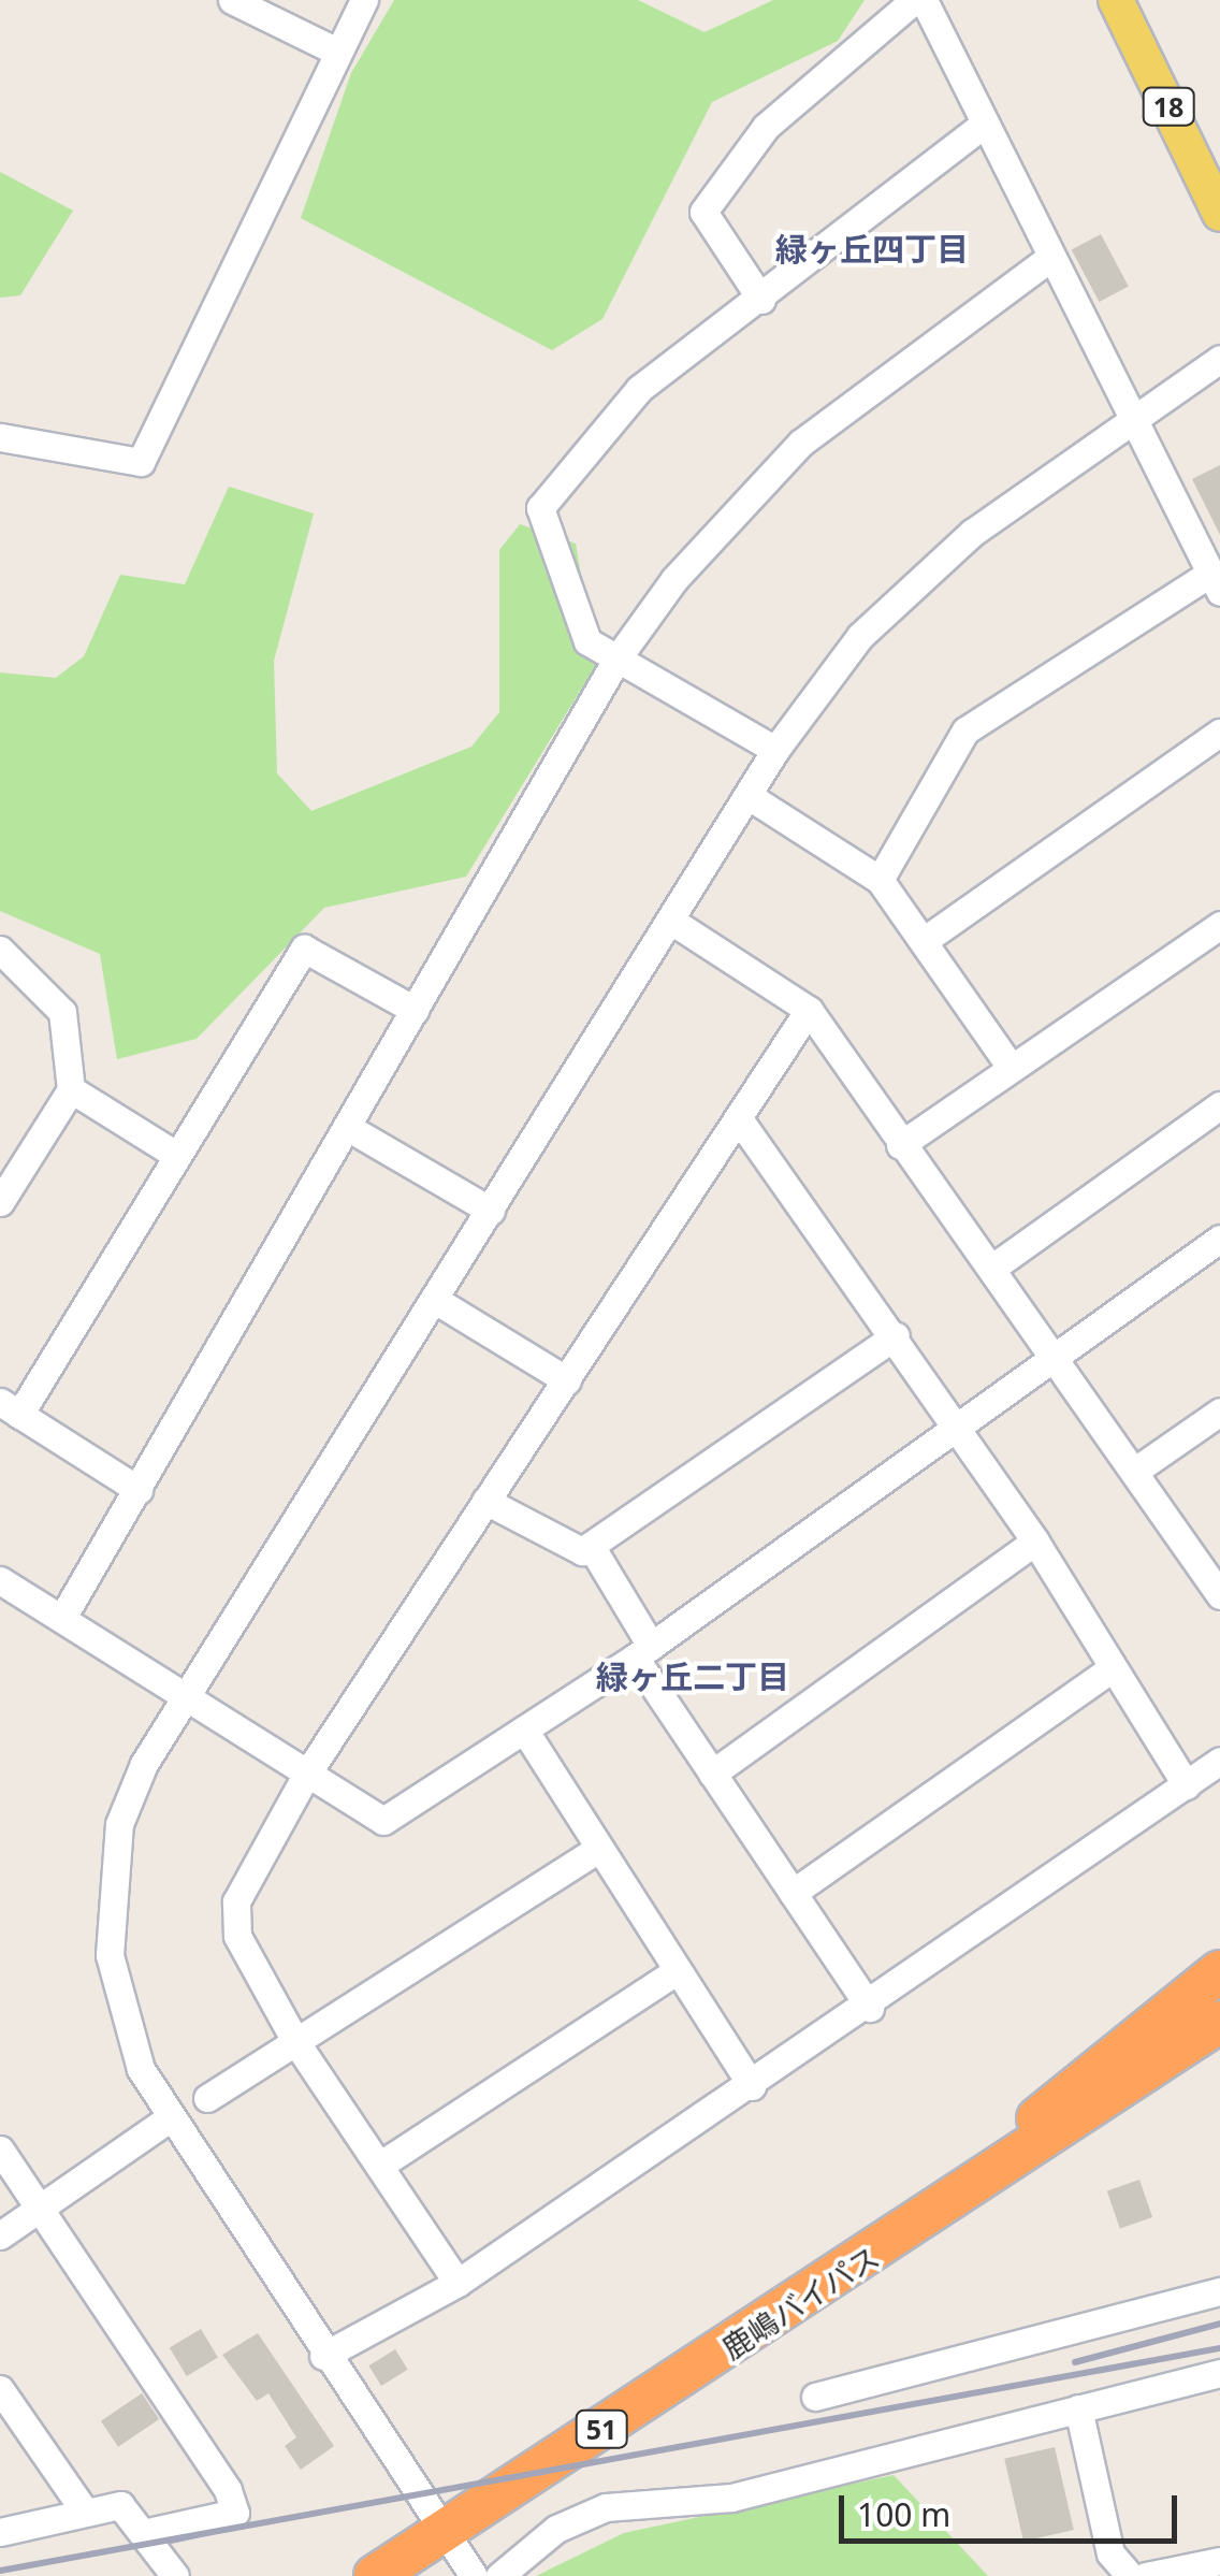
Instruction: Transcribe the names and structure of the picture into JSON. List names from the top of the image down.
{
  "streets": {
    "highway": ["鹿嶋バイパス", "51"],
    "main road": ["18"]
  },
  "crossings": [
    ["鹿嶋バイパス", "51"]
  ],
  "districts": ["緑ヶ丘四丁目", "緑ヶ丘二丁目"],
  "scale_bar": "100 m"
}
